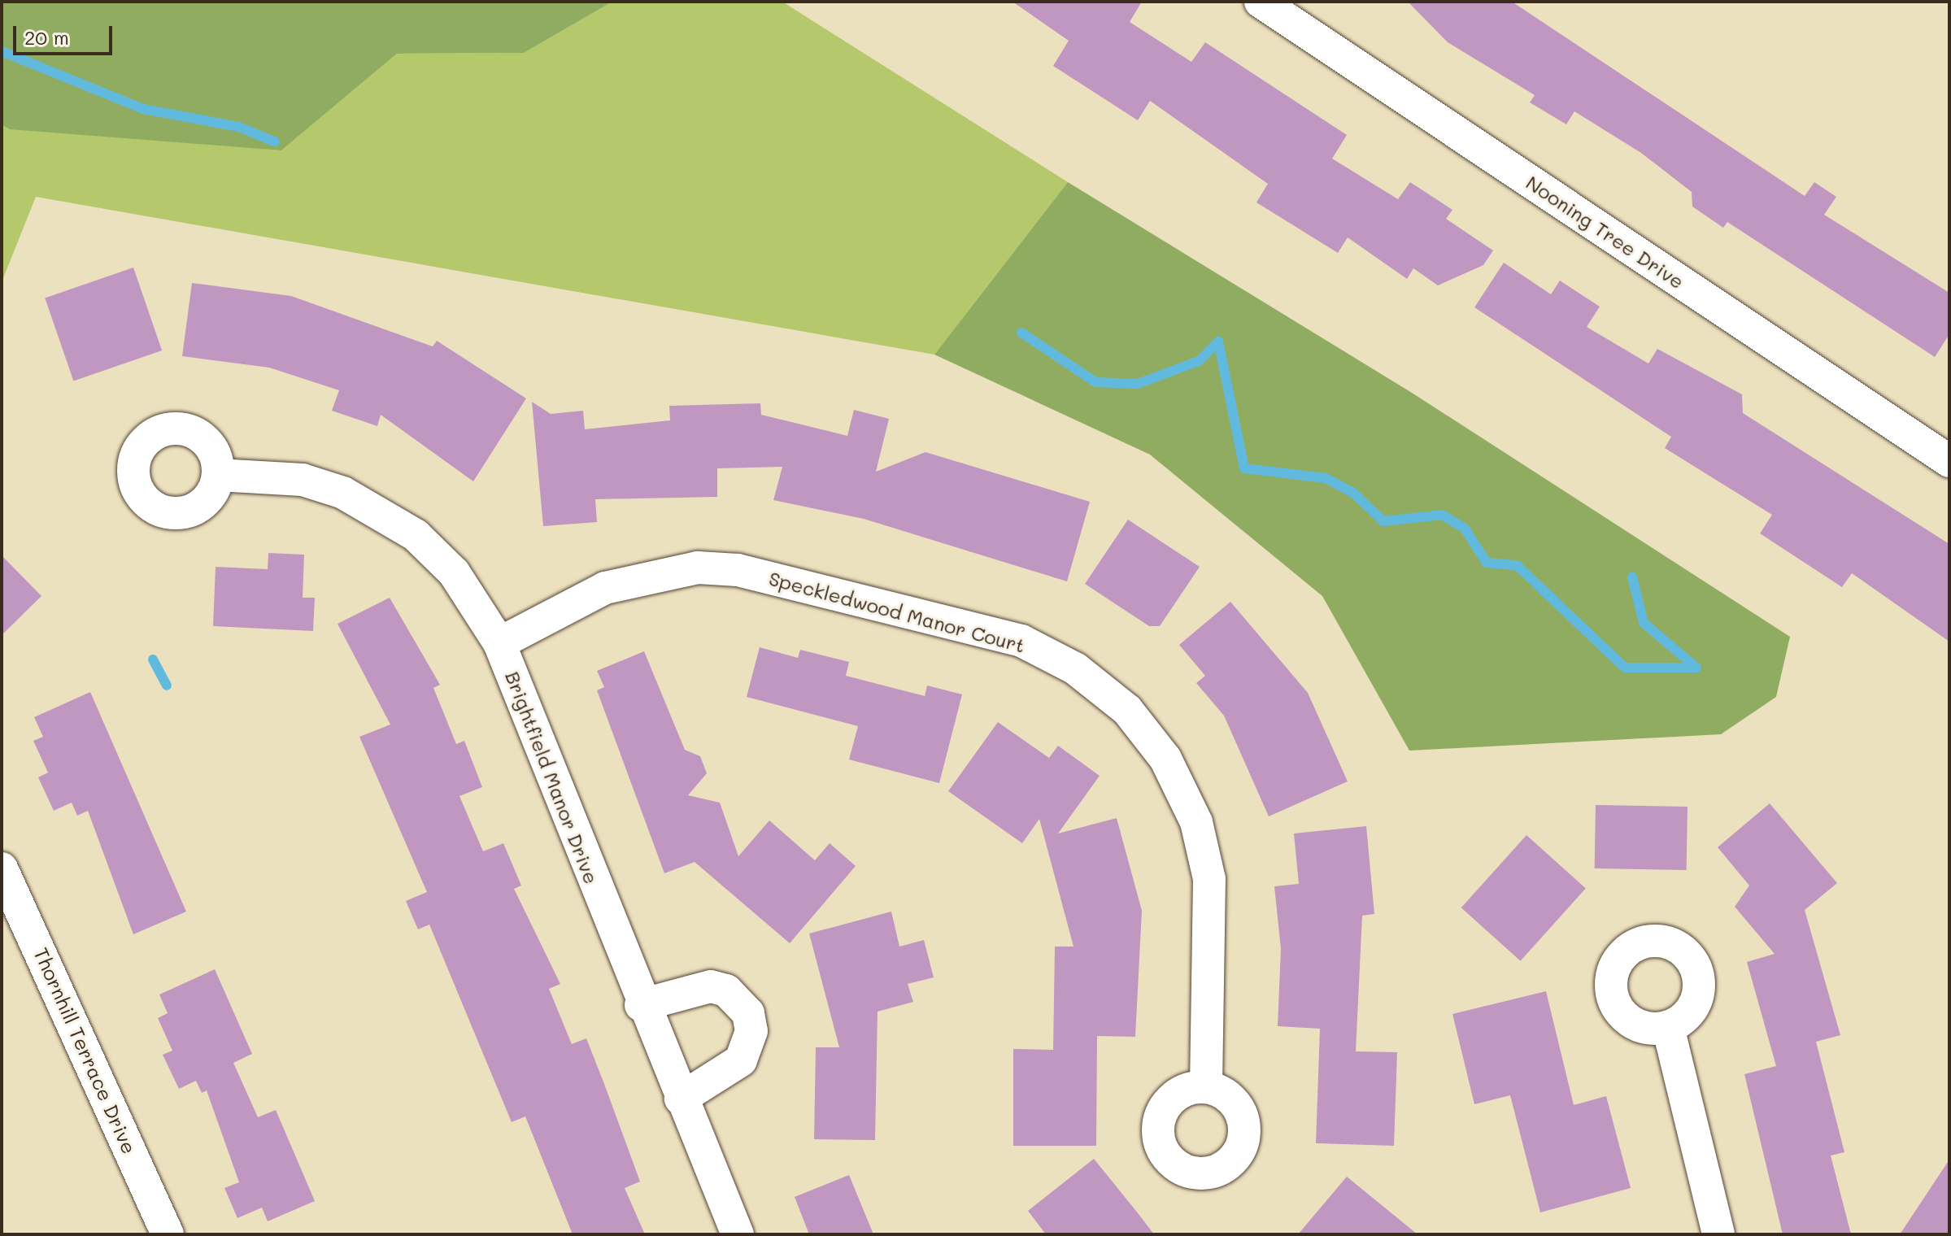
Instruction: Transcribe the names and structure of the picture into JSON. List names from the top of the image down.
{
  "streets": {
    "street": [
      "Nooning Tree Drive",
      "Speckledwood Manor Court",
      "Brightfield Manor Drive",
      "Thornhill Terrace Drive"
    ]
  },
  "crossings": [
    ["Speckledwood Manor Court", "Brightfield Manor Drive"]
  ],
  "scale_bar": "20 m"
}
